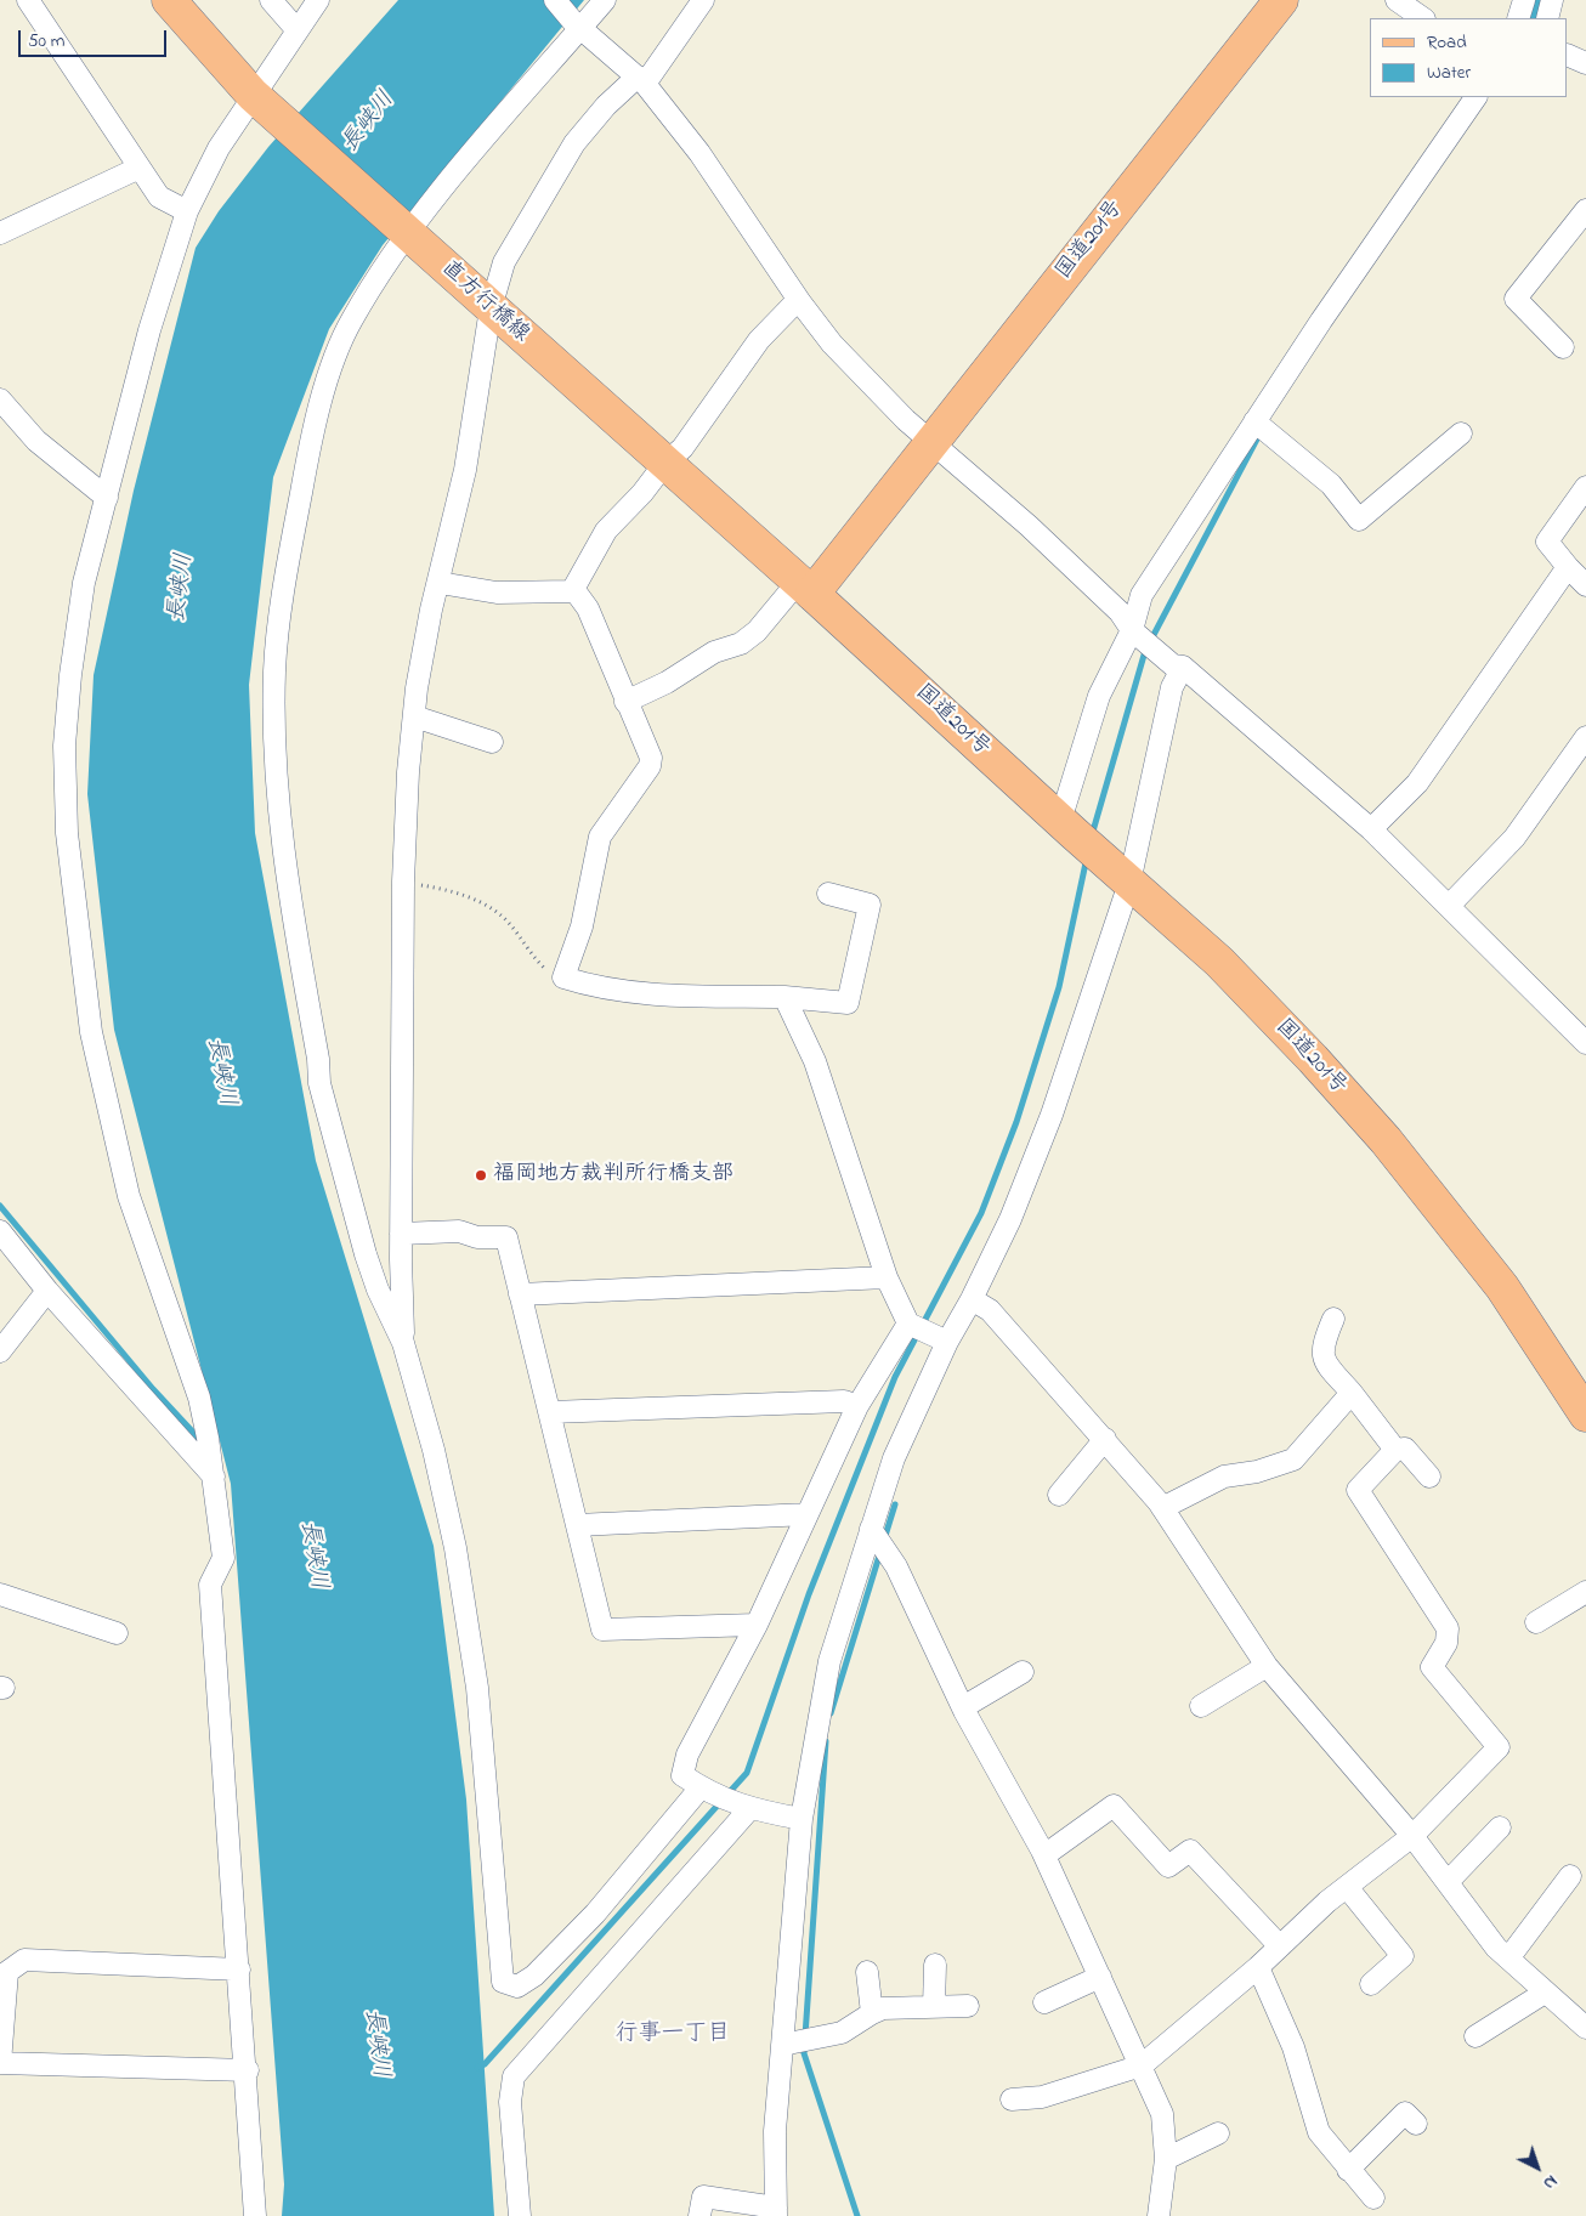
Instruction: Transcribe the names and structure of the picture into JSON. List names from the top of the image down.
{
  "streets": {
    "main road": ["国道201号", "直方行橋線"]
  },
  "crossings": [
    ["国道201号", "直方行橋線"]
  ],
  "districts": ["行事一丁目"],
  "water": ["長峡川"],
  "places": ["福岡地方裁判所行橋支部"],
  "legend": ["Road", "Water"],
  "scale_bar": "50 m",
  "north": "bottom right"
}
